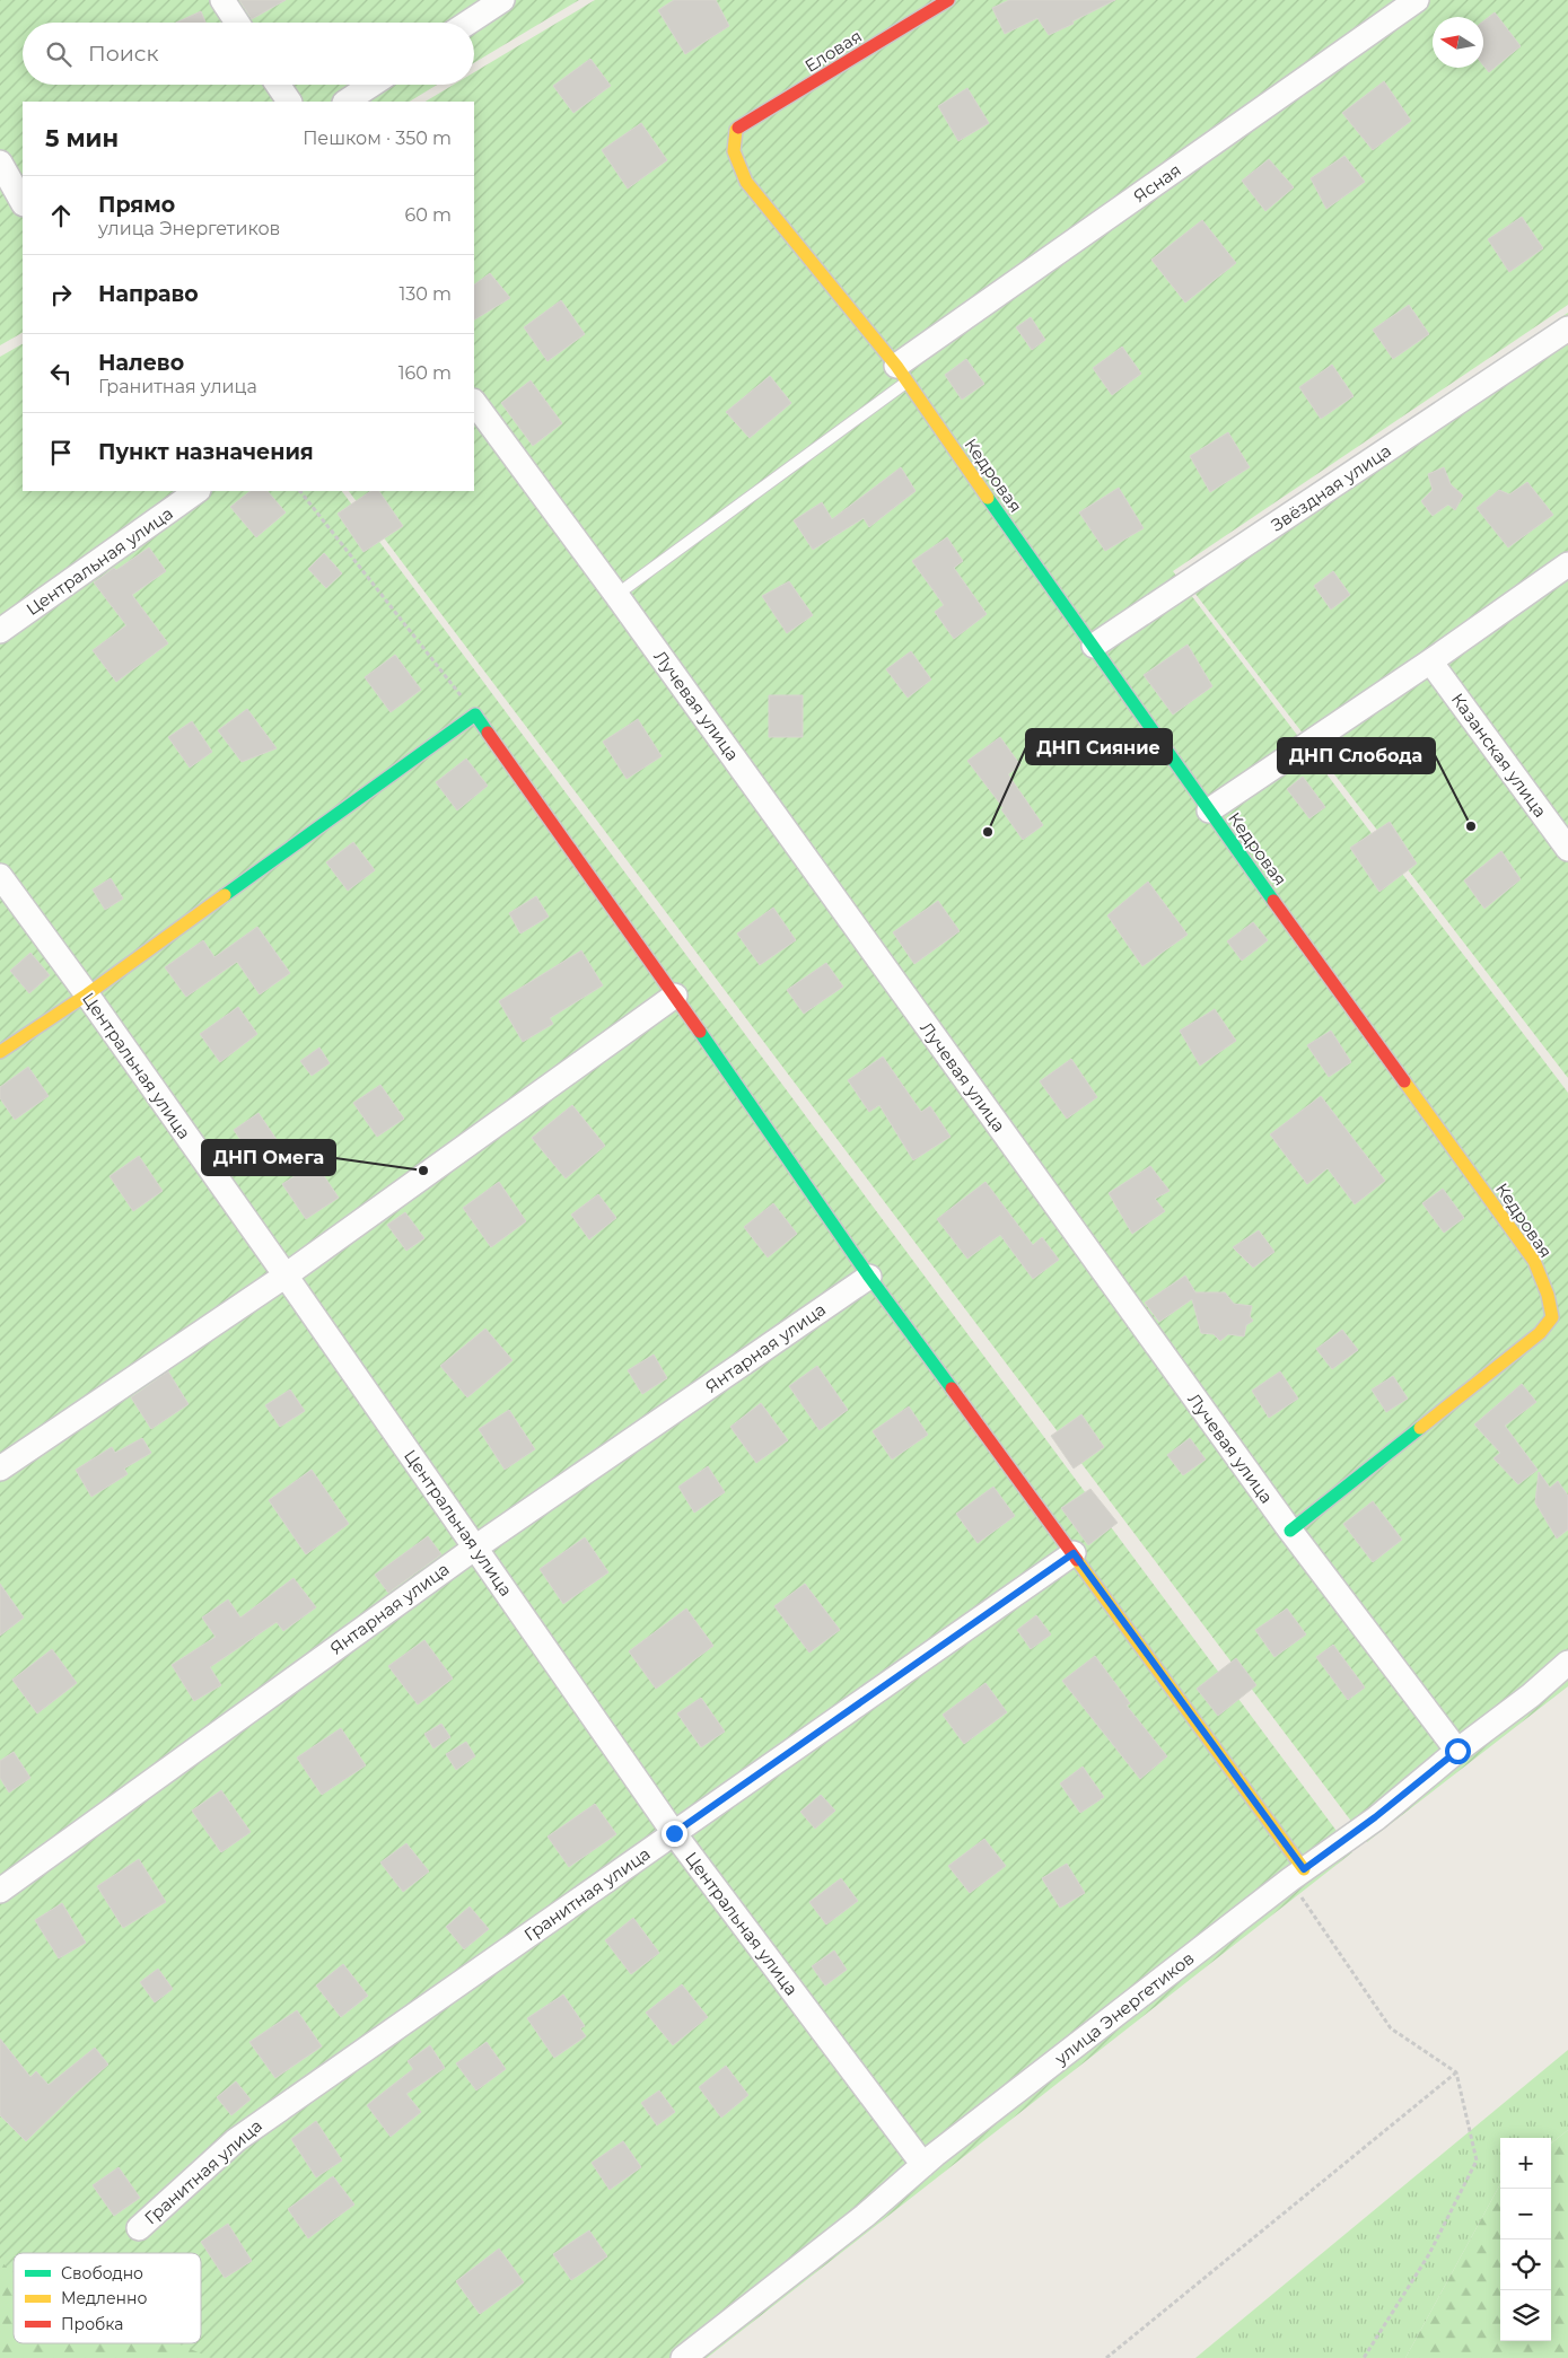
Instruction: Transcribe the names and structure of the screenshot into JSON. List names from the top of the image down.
{
  "streets": {
    "street": [
      "Еловая",
      "Ясная",
      "Кедровая",
      "Звёздная улица",
      "Центральная улица",
      "Лучевая улица",
      "Казанская улица",
      "Янтарная улица",
      "Гранитная улица",
      "улица Энергетиков"
    ]
  },
  "crossings": [
    ["Еловая", "Кедровая"],
    ["Ясная", "Кедровая"],
    ["Кедровая", "Звёздная улица"],
    ["Кедровая", "Лучевая улица"],
    ["Центральная улица", "Янтарная улица"],
    ["Центральная улица", "Гранитная улица"],
    ["Центральная улица", "улица Энергетиков"],
    ["Лучевая улица", "улица Энергетиков"]
  ],
  "places": ["ДНП Слобода", "ДНП Сияние", "ДНП Омега"],
  "legend": ["Свободно", "Медленно", "Пробка"],
  "north": "left",
  "page": {
    "search": "Поиск",
    "heading": ["5 мин", "Пешком · 350 m"],
    "list": [
      ["Прямо", "улица Энергетиков", "60 m"],
      ["Направо", "130 m"],
      ["Налево", "Гранитная улица", "160 m"],
      "Пункт назначения"
    ],
    "map_buttons": ["+", "−"]
  }
}
